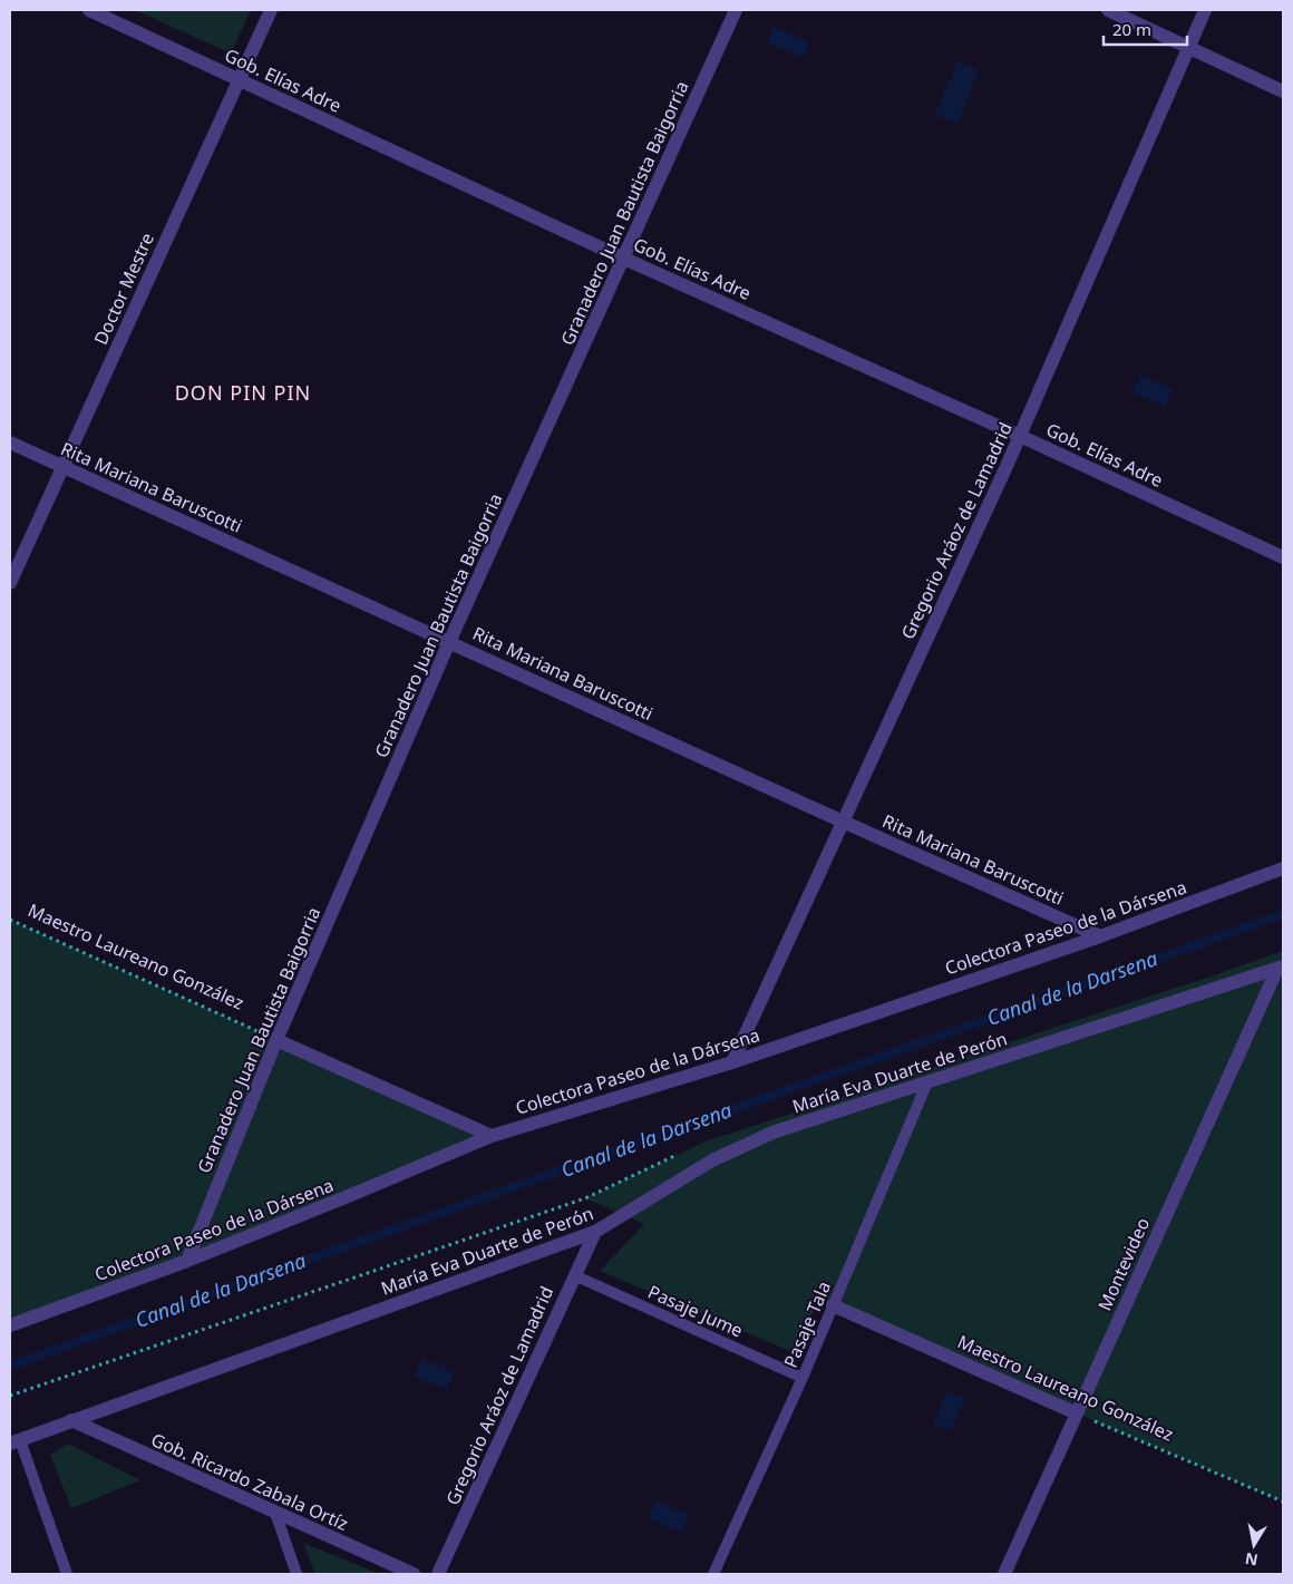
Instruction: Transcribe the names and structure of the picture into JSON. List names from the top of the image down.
{
  "streets": {
    "street": [
      "Gob. Elías Adre",
      "Granadero Juan Bautista Baigorria",
      "Doctor Mestre",
      "Rita Mariana Baruscotti",
      "Gregorio Aráoz de Lamadrid",
      "Colectora Paseo de la Dársena",
      "Maestro Laureano González",
      "María Eva Duarte de Perón",
      "Montevideo",
      "Gob. Ricardo Zabala Ortíz"
    ],
    "lane": ["Pasaje Jume", "Pasaje Tala"]
  },
  "crossings": [
    ["Gob. Elías Adre", "Granadero Juan Bautista Baigorria"],
    ["Gob. Elías Adre", "Doctor Mestre"],
    ["Gob. Elías Adre", "Gregorio Aráoz de Lamadrid"],
    ["Granadero Juan Bautista Baigorria", "Rita Mariana Baruscotti"],
    ["Granadero Juan Bautista Baigorria", "Colectora Paseo de la Dársena"],
    ["Granadero Juan Bautista Baigorria", "Maestro Laureano González"],
    ["Doctor Mestre", "Rita Mariana Baruscotti"],
    ["Rita Mariana Baruscotti", "Gregorio Aráoz de Lamadrid"],
    ["Rita Mariana Baruscotti", "Colectora Paseo de la Dársena"],
    ["Gregorio Aráoz de Lamadrid", "Colectora Paseo de la Dársena"],
    ["Gregorio Aráoz de Lamadrid", "María Eva Duarte de Perón"],
    ["Gregorio Aráoz de Lamadrid", "Pasaje Jume"],
    ["Maestro Laureano González", "Montevideo"],
    ["Maestro Laureano González", "Pasaje Tala"],
    ["María Eva Duarte de Perón", "Montevideo"],
    ["María Eva Duarte de Perón", "Pasaje Tala"],
    ["María Eva Duarte de Perón", "Gob. Ricardo Zabala Ortíz"],
    ["Pasaje Jume", "Pasaje Tala"]
  ],
  "districts": ["DON PIN PIN"],
  "water": ["Canal de la Darsena"],
  "scale_bar": "20 m",
  "north": "bottom"
}
